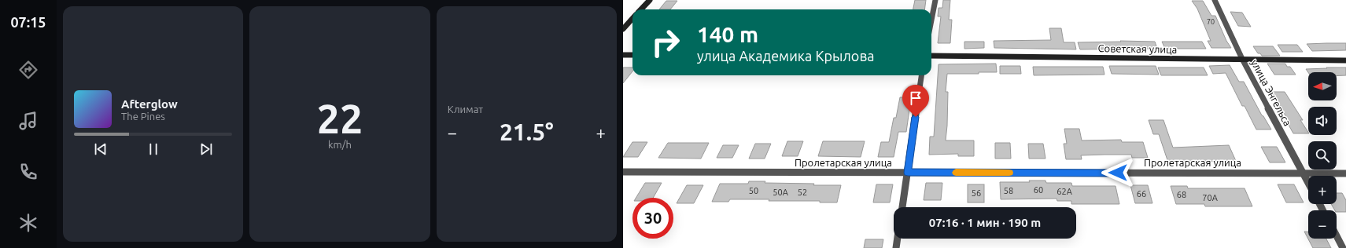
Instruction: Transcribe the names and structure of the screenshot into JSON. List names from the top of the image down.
{
  "streets": {
    "street": ["Советская улица", "улица Энгельса", "Пролетарская улица"]
  },
  "crossings": [
    ["Советская улица", "улица Энгельса"],
    ["улица Энгельса", "Пролетарская улица"]
  ],
  "house_numbers": [
    "70",
    "60",
    "50",
    "58",
    "62А",
    "50А",
    "52",
    "56",
    "66",
    "68",
    "70А"
  ],
  "north": "left",
  "page": {
    "tabs": "07:15",
    "tile": [
      ["22", "km/h"],
      "Климат"
    ],
    "turn": ["140 m", "улица Академика Крылова"],
    "map_buttons": ["+", "−"],
    "song": ["Afterglow", "The Pines"],
    "heat": ["−", "21.5°", "+"],
    "limit": "30",
    "trip": "07:16 · 1 мин · 190 m"
  }
}
